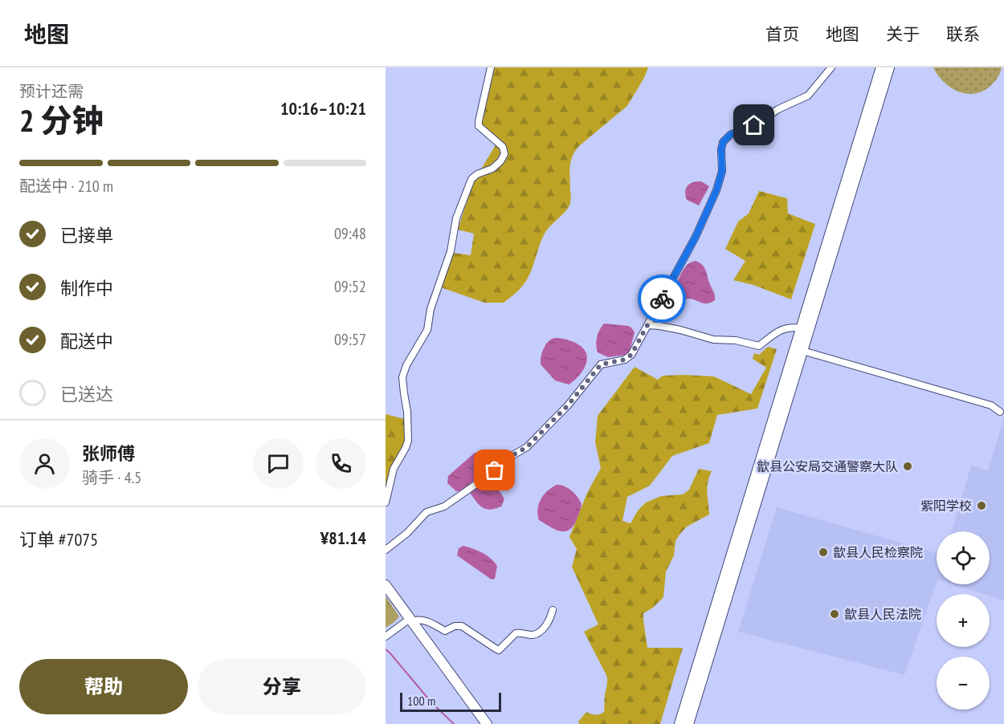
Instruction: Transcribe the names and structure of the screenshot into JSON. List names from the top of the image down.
{
  "places": [
    "歙县公安局交通警察大队",
    "紫阳学校",
    "歙县人民检察院",
    "歙县人民法院"
  ],
  "scale_bar": "100 m",
  "page": {
    "header": "地图",
    "nav": [
      "首页",
      "地图",
      "关于",
      "联系"
    ],
    "heading": ["2 分钟", "预计还需", "10:16–10:21"],
    "panel": [
      "张师傅",
      "骑手 · 4.5",
      "订单 #7075",
      "¥81.14"
    ],
    "bar": "配送中 · 210 m",
    "list": [
      ["已接单", "09:48"],
      ["制作中", "09:52"],
      ["配送中", "09:57"],
      "已送达"
    ],
    "map_buttons": ["+", "−"],
    "buttons": ["帮助", "分享"],
    "scale": "100 m"
  }
}
